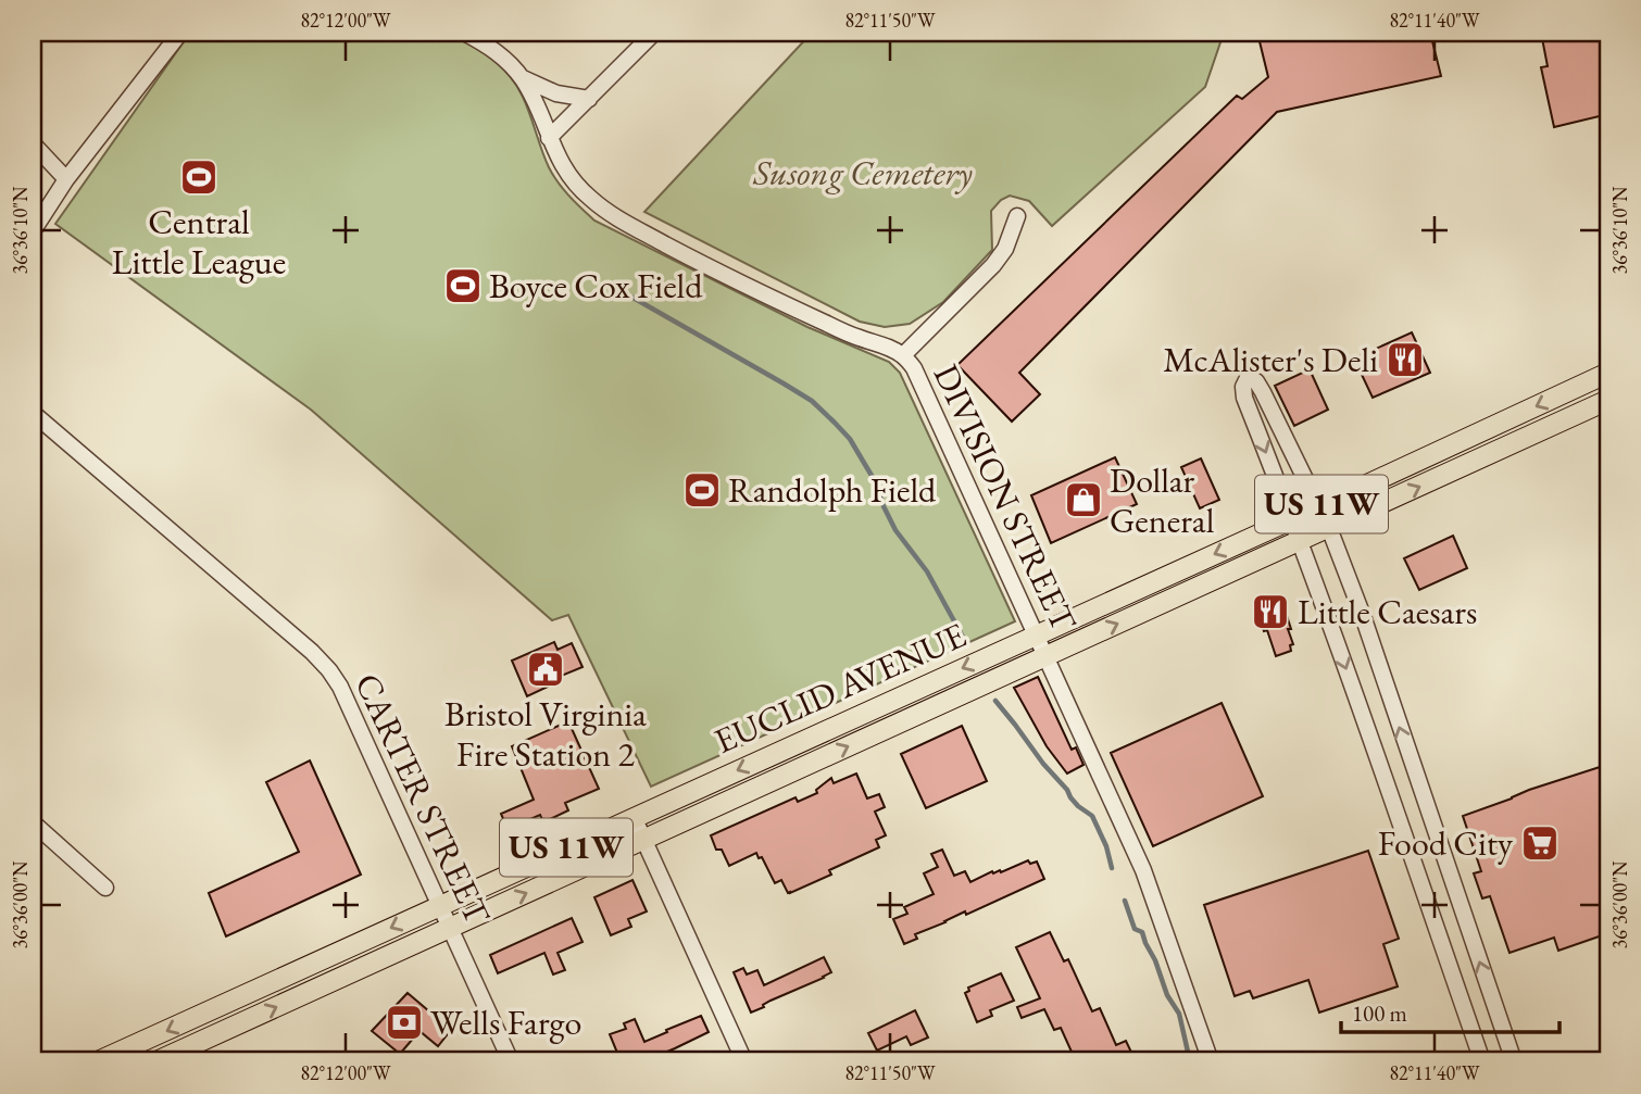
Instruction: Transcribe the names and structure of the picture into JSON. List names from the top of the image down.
{
  "streets": {
    "main road": ["US 11W", "EUCLID AVENUE"],
    "street": ["DIVISION STREET", "CARTER STREET"]
  },
  "crossings": [
    ["DIVISION STREET", "EUCLID AVENUE"],
    ["EUCLID AVENUE", "CARTER STREET"]
  ],
  "parks": ["Susong Cemetery"],
  "places": {
    "sports": ["Central Little League", "Boyce Cox Field", "Randolph Field"],
    "restaurant": ["McAlister's Deli", "Little Caesars"],
    "shop": ["Dollar General"],
    "public building": ["Bristol Virginia Fire Station 2"],
    "supermarket": ["Food City"],
    "bank": ["Wells Fargo"]
  },
  "scale_bar": "100 m",
  "coordinates": [
    "82°12'00\"W",
    "82°11'50\"W",
    "82°11'40\"W",
    "36°36'10\"N",
    "36°36'00\"N"
  ]
}
